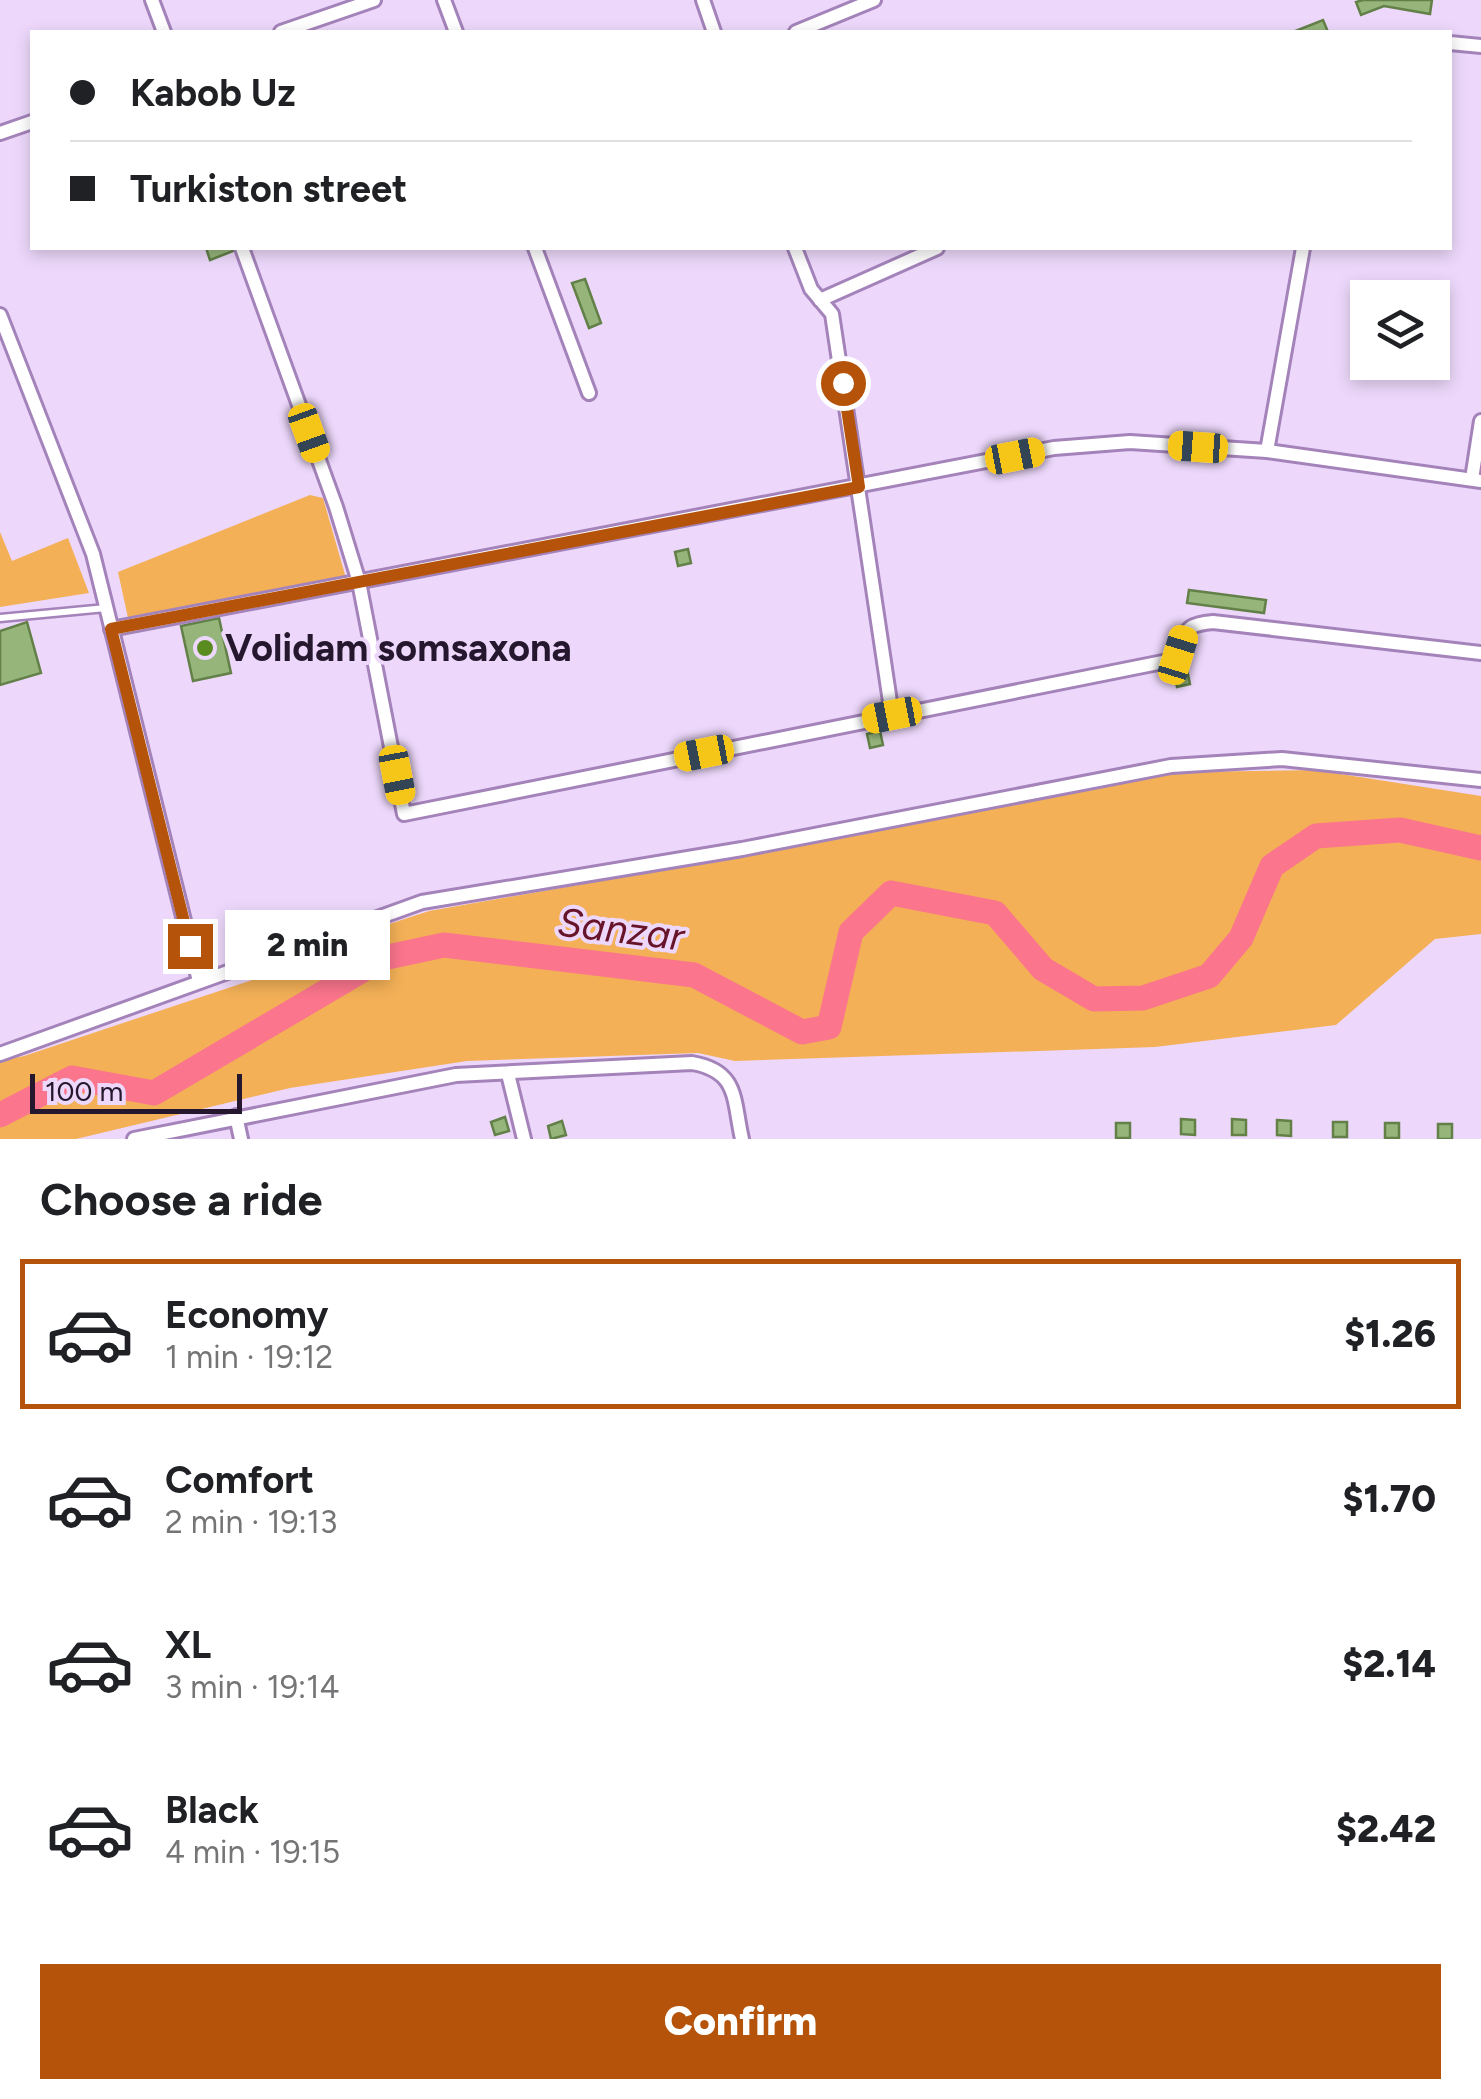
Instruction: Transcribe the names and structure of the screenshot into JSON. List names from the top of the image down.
{
  "water": ["Sanzar"],
  "places": ["Volidam somsaxona"],
  "scale_bar": "100 m",
  "page": {
    "banner": ["Kabob Uz", "Turkiston street"],
    "bubble": "2 min",
    "scale": "100 m",
    "heading": "Choose a ride",
    "list": [
      {
        "name": "Economy",
        "note": "1 min · 19:12",
        "value": "$1.26"
      },
      {
        "name": "Comfort",
        "note": "2 min · 19:13",
        "value": "$1.70"
      },
      {
        "name": "XL",
        "note": "3 min · 19:14",
        "value": "$2.14"
      },
      {
        "name": "Black",
        "note": "4 min · 19:15",
        "value": "$2.42"
      }
    ],
    "buttons": "Confirm"
  }
}
